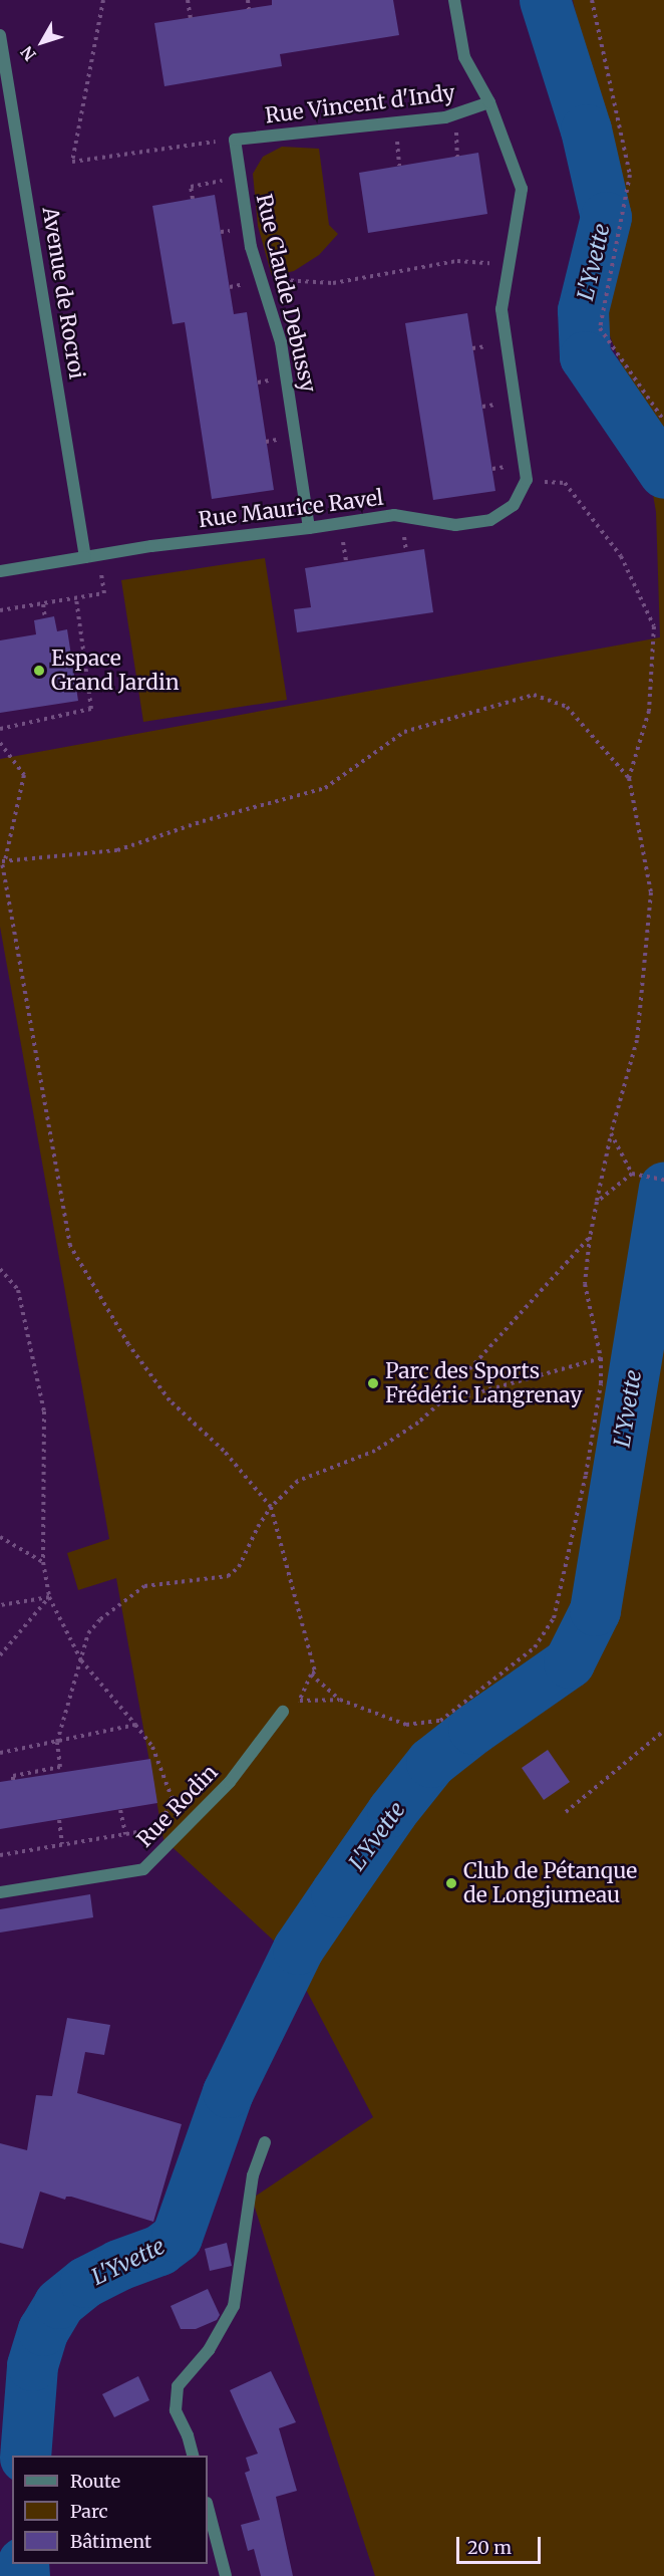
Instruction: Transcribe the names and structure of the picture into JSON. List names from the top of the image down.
{
  "streets": {
    "street": [
      "Rue Vincent d'Indy",
      "Avenue de Rocroi",
      "Rue Claude Debussy",
      "Rue Maurice Ravel",
      "Rue Rodin"
    ]
  },
  "crossings": [
    ["Rue Vincent d'Indy", "Rue Claude Debussy"],
    ["Rue Vincent d'Indy", "Rue Maurice Ravel"],
    ["Avenue de Rocroi", "Rue Maurice Ravel"],
    ["Rue Claude Debussy", "Rue Maurice Ravel"]
  ],
  "water": ["L'Yvette"],
  "places": ["Espace Grand Jardin", "Parc des Sports Frédéric Langrenay", "Club de Pétanque de Longjumeau"],
  "legend": ["Route", "Parc", "Bâtiment"],
  "scale_bar": "20 m",
  "north": "bottom left"
}
